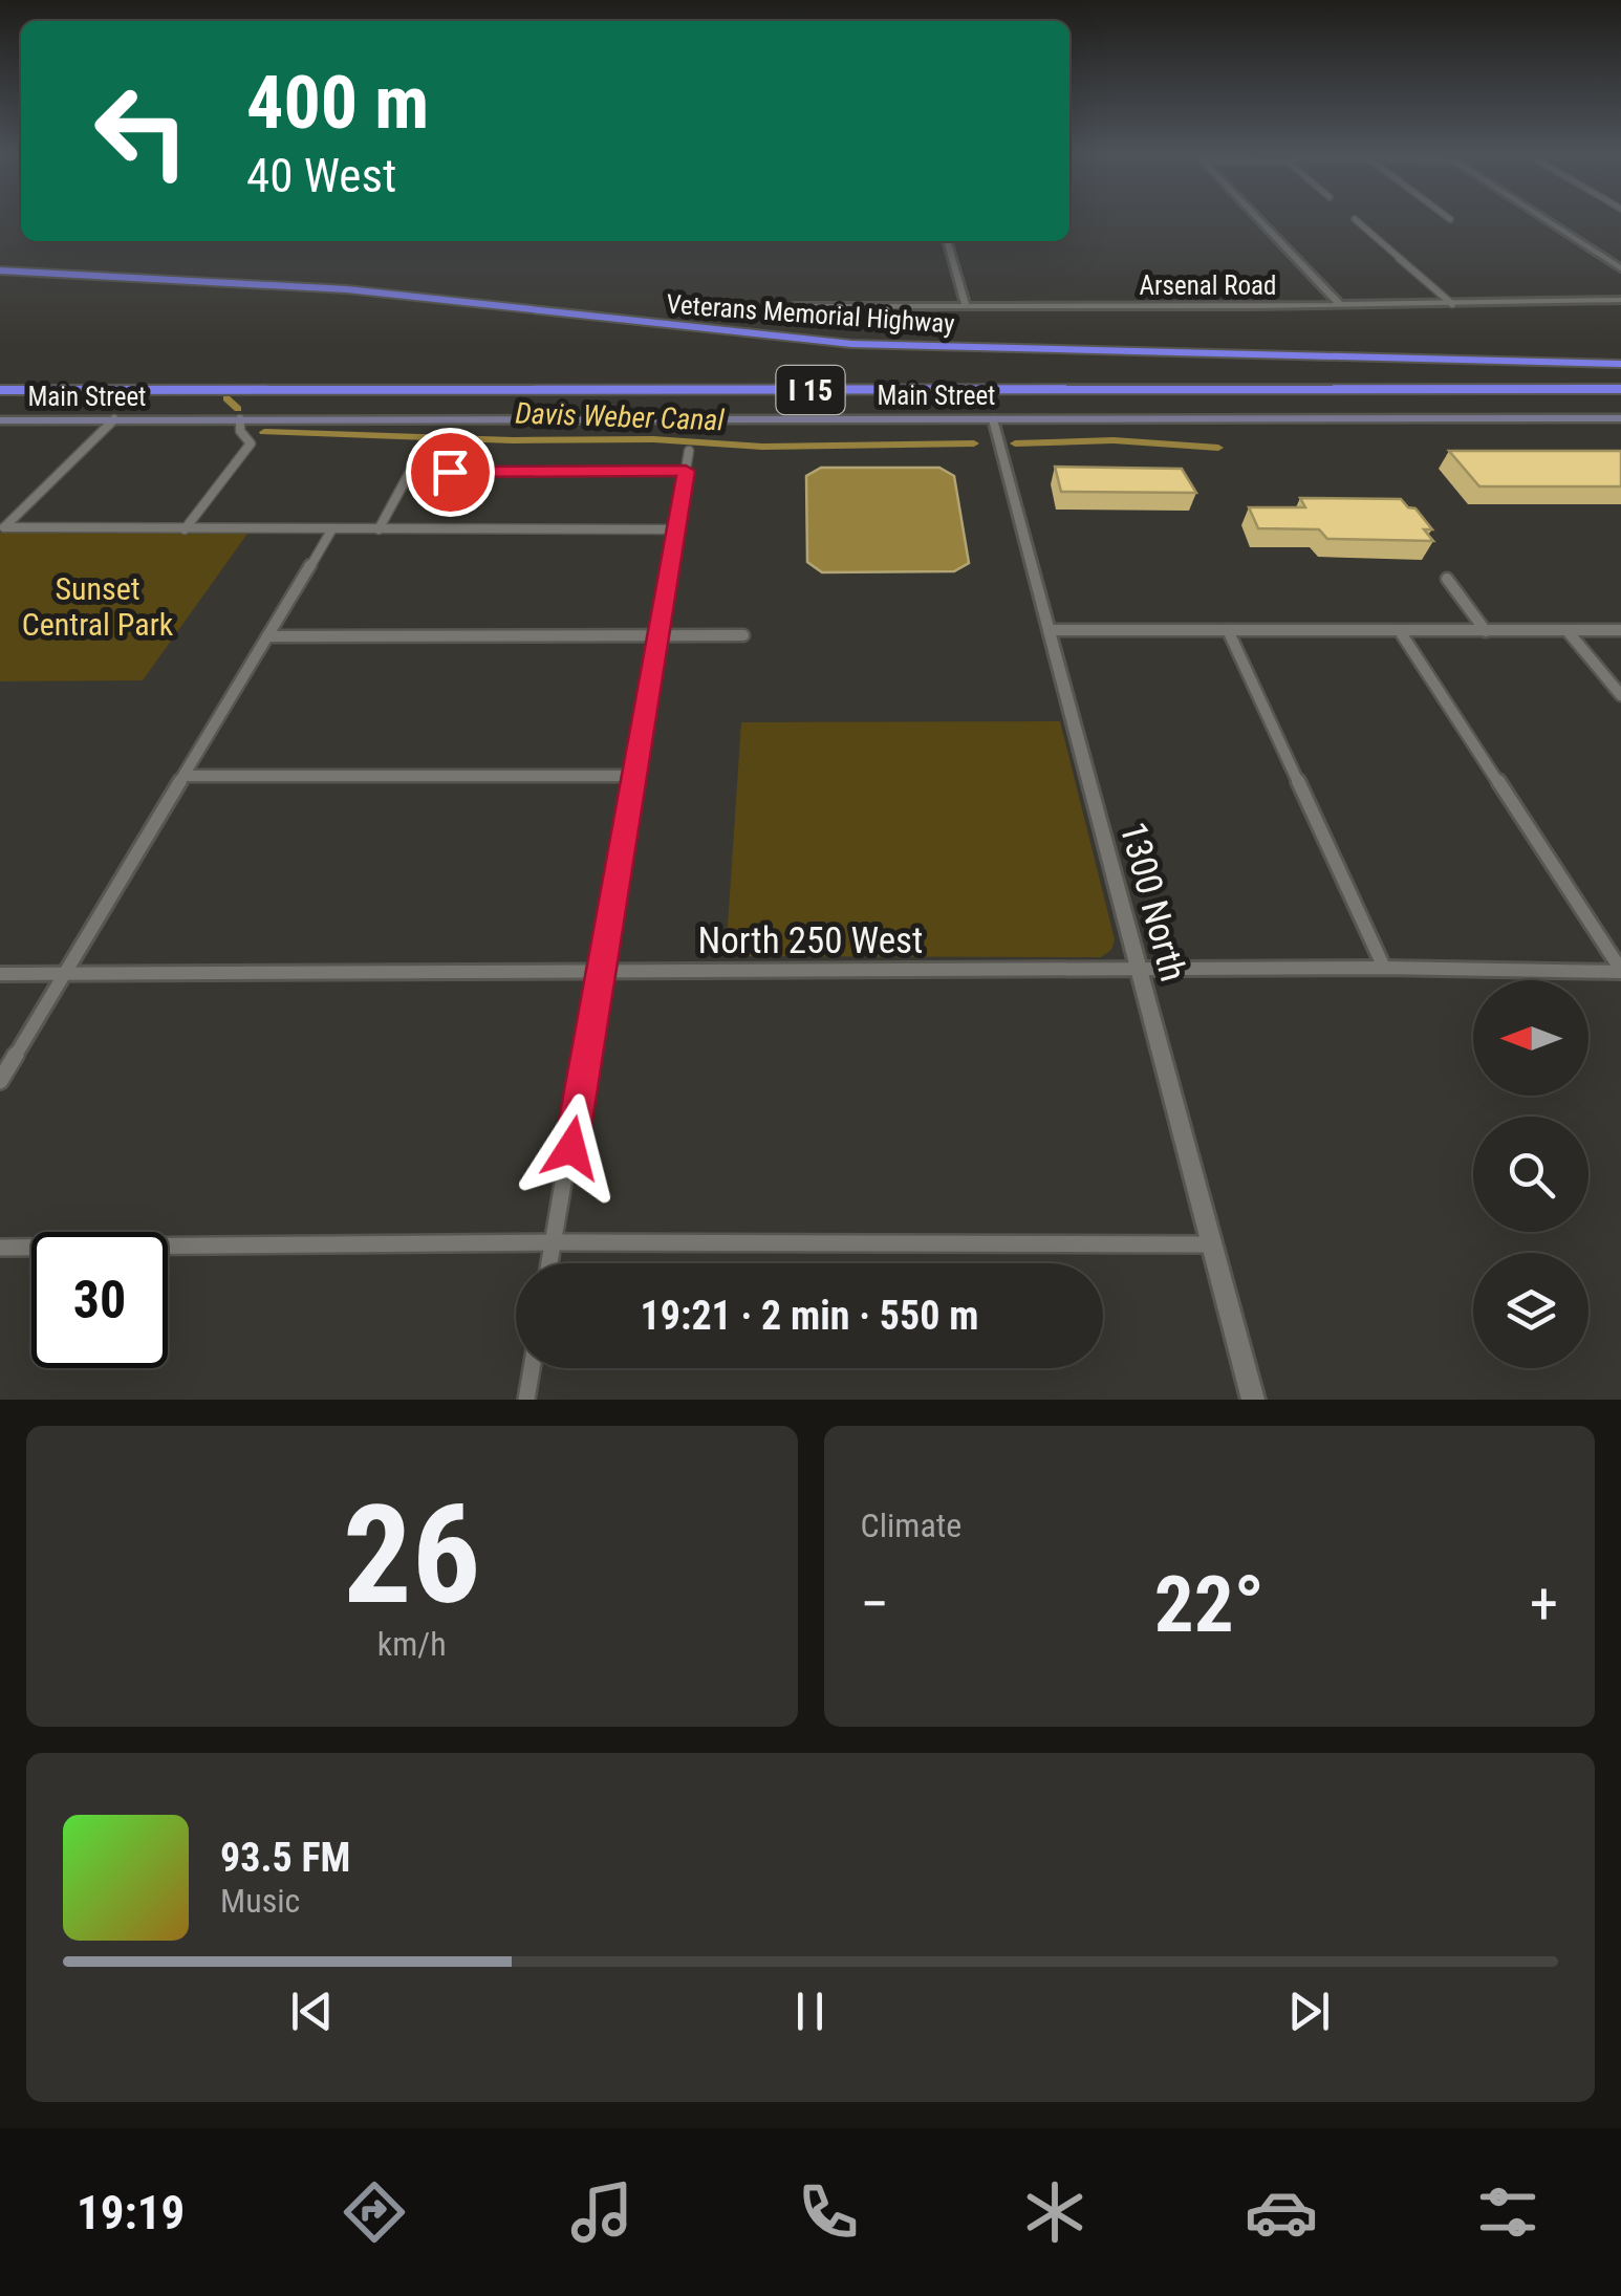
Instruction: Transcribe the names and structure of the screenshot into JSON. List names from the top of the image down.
{
  "streets": {
    "highway": ["Veterans Memorial Highway", "I 15"],
    "main road": ["Main Street"],
    "street": ["Arsenal Road", "1300 North", "North 250 West"]
  },
  "crossings": [
    ["Main Street", "1300 North"],
    ["1300 North", "North 250 West"]
  ],
  "water": ["Davis Weber Canal"],
  "parks": ["Sunset Central Park"],
  "north": "left",
  "page": {
    "turn": ["400 m", "40 West"],
    "limit": "30",
    "trip": "19:21 · 2 min · 550 m",
    "tile": [
      ["26", "km/h"],
      "Climate"
    ],
    "heat": ["−", "22°", "+"],
    "song": ["93.5 FM", "Music"],
    "tabs": "19:19"
  }
}
